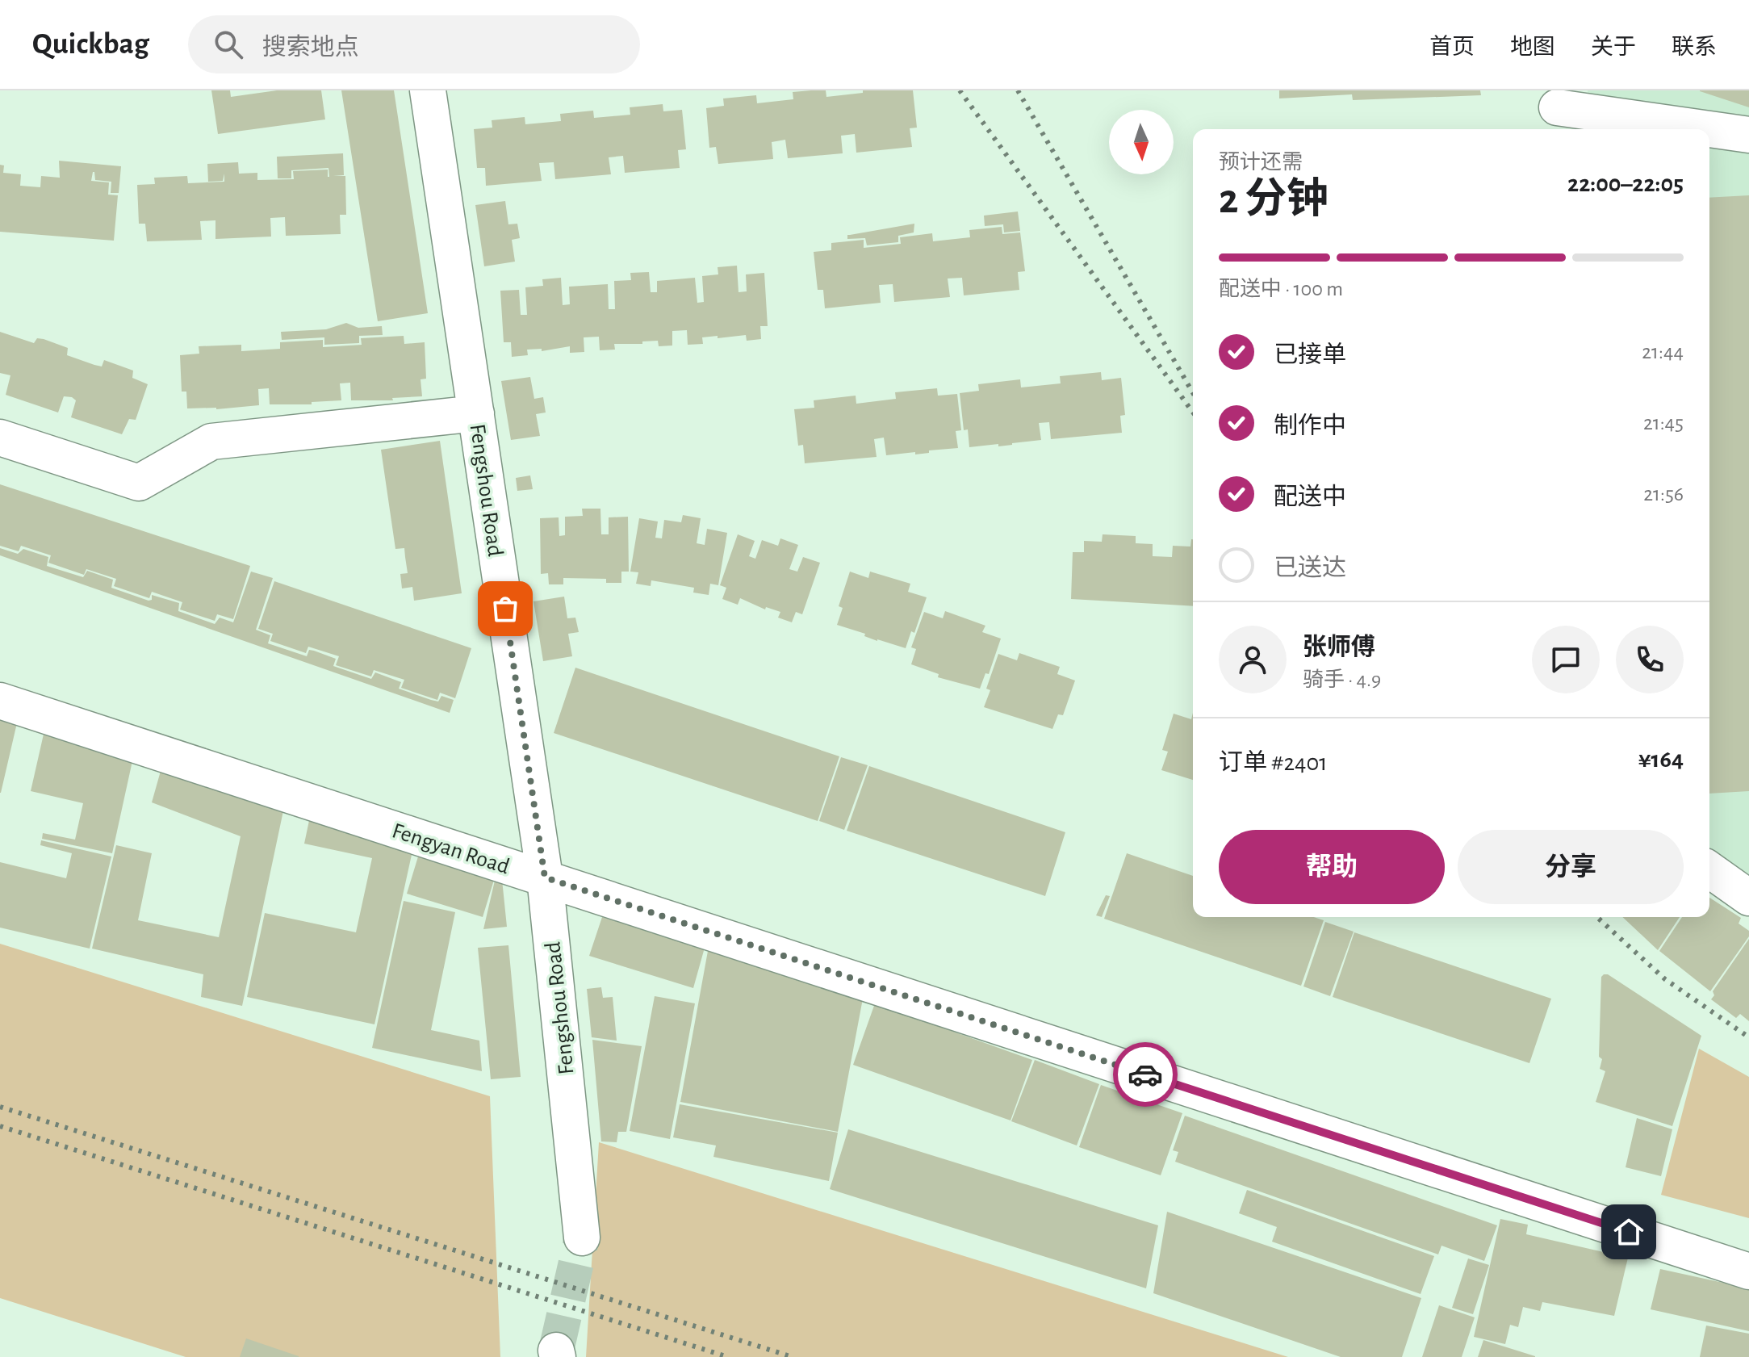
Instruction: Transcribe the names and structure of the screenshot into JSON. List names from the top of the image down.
{
  "streets": {
    "street": ["Fengshou Road", "Fengyan Road"]
  },
  "crossings": [
    ["Fengshou Road", "Fengyan Road"]
  ],
  "north": "bottom",
  "page": {
    "header": "Quickbag",
    "search": "搜索地点",
    "nav": [
      "首页",
      "地图",
      "关于",
      "联系"
    ],
    "heading": ["2 分钟", "预计还需", "22:00–22:05"],
    "panel": [
      "张师傅",
      "骑手 · 4.9",
      "订单 #2401",
      "¥164"
    ],
    "bar": "配送中 · 100 m",
    "list": [
      ["已接单", "21:44"],
      ["制作中", "21:45"],
      ["配送中", "21:56"],
      "已送达"
    ],
    "buttons": ["帮助", "分享"]
  }
}
